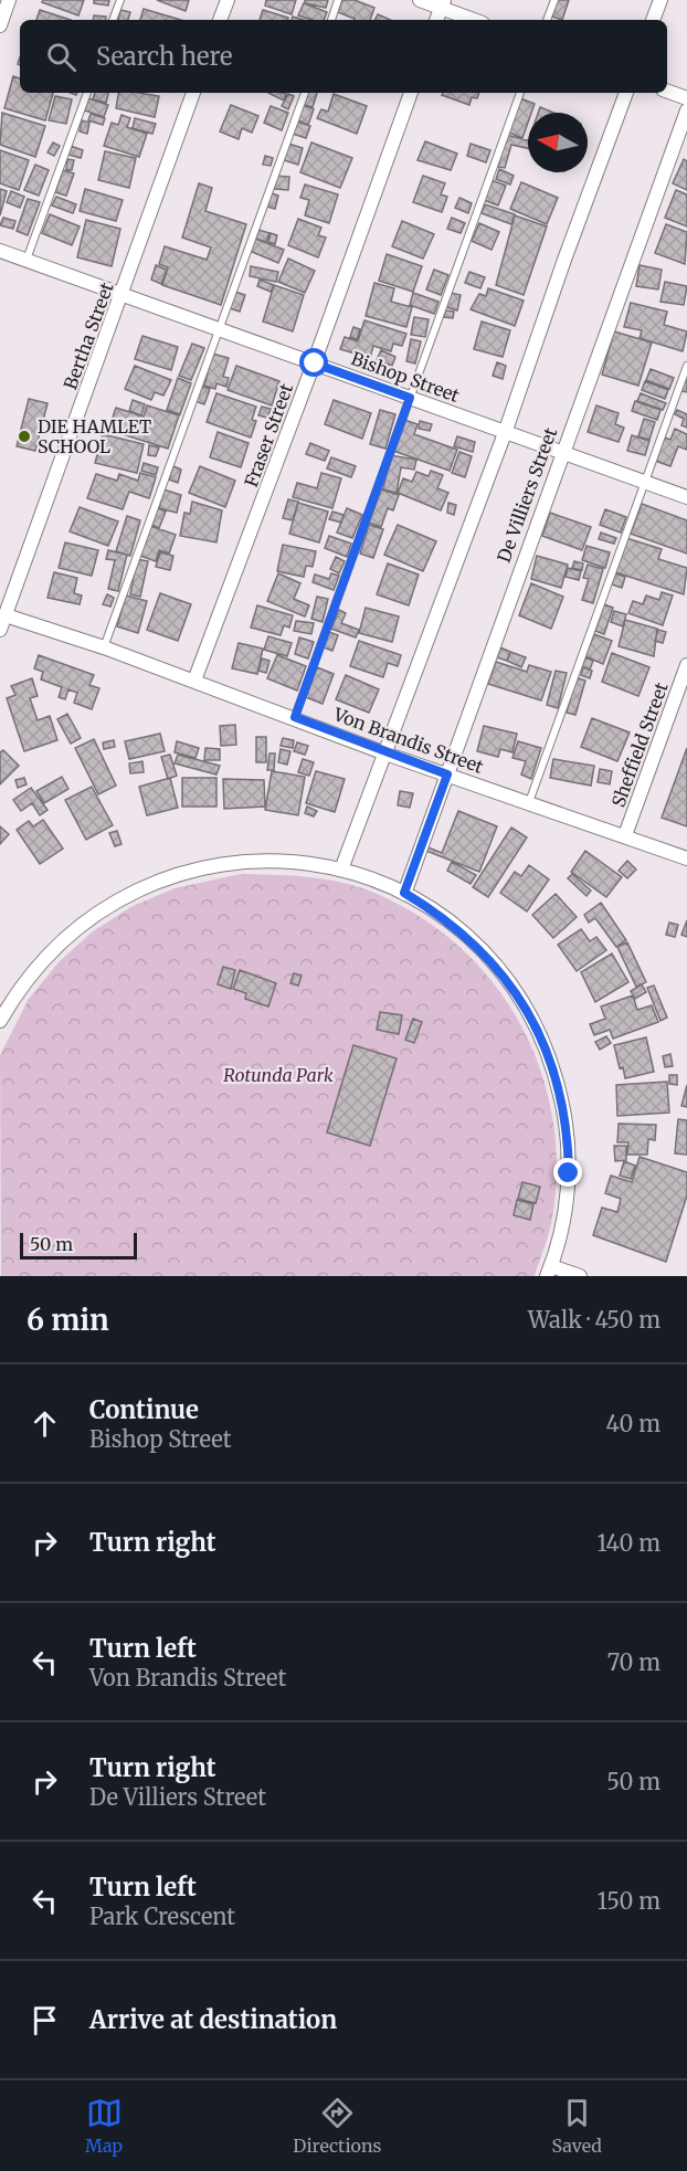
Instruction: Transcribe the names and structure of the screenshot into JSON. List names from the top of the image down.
{
  "streets": {
    "street": [
      "Bertha Street",
      "Bishop Street",
      "Fraser Street",
      "De Villiers Street",
      "Von Brandis Street",
      "Sheffield Street"
    ]
  },
  "crossings": [
    ["Bertha Street", "Bishop Street"],
    ["Bertha Street", "Von Brandis Street"],
    ["Bishop Street", "Fraser Street"],
    ["Bishop Street", "De Villiers Street"],
    ["Fraser Street", "Von Brandis Street"],
    ["De Villiers Street", "Von Brandis Street"],
    ["Von Brandis Street", "Sheffield Street"]
  ],
  "parks": ["Rotunda Park"],
  "places": ["DIE HAMLET SCHOOL"],
  "scale_bar": "50 m",
  "north": "left",
  "page": {
    "search": "Search here",
    "scale": "50 m",
    "heading": ["6 min", "Walk · 450 m"],
    "list": [
      ["Continue", "Bishop Street", "40 m"],
      ["Turn right", "140 m"],
      ["Turn left", "Von Brandis Street", "70 m"],
      ["Turn right", "De Villiers Street", "50 m"],
      ["Turn left", "Park Crescent", "150 m"],
      "Arrive at destination"
    ],
    "nav": ["Map", "Directions", "Saved"]
  }
}
